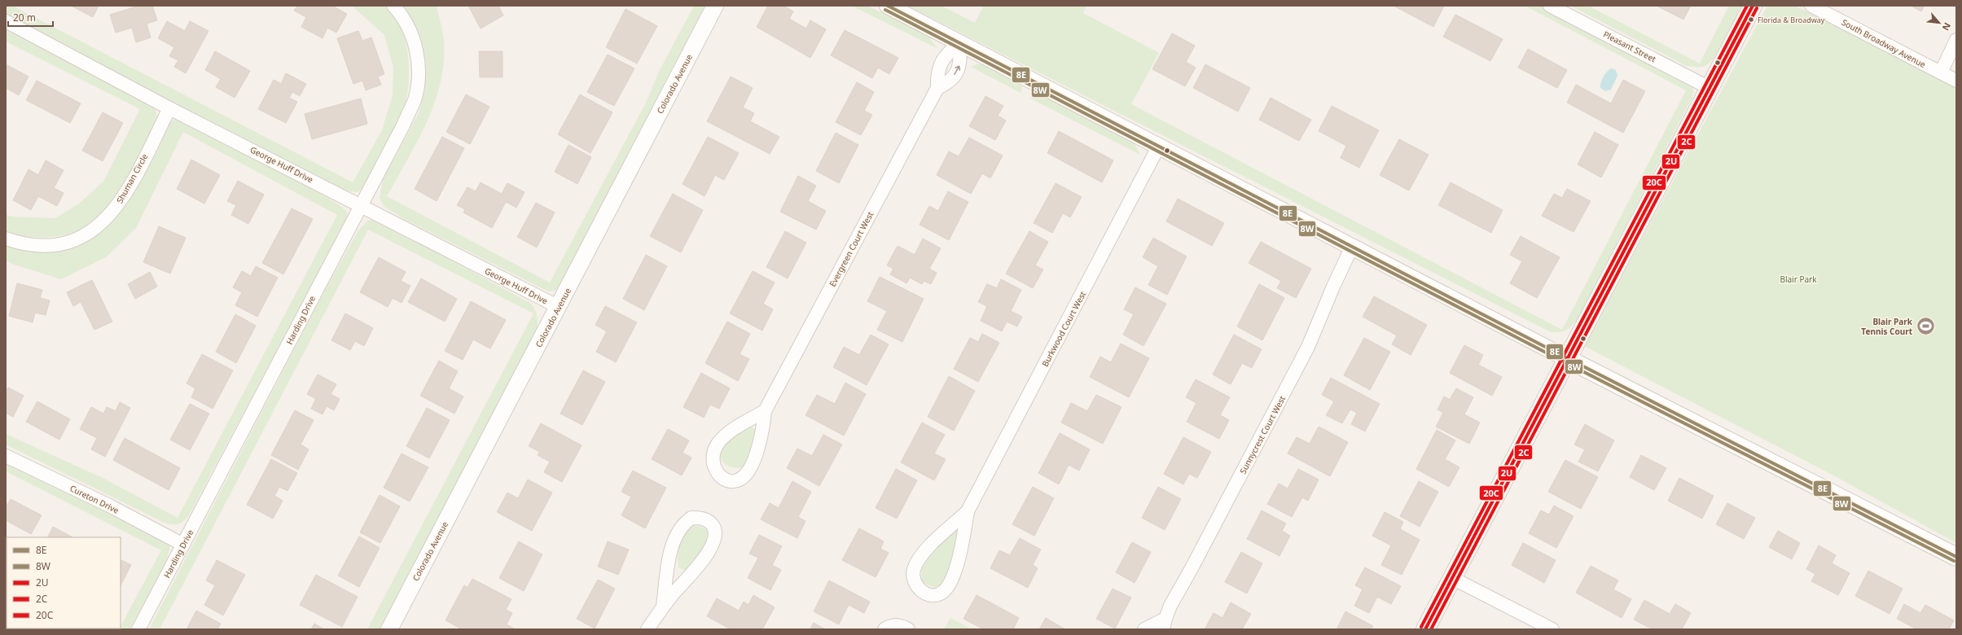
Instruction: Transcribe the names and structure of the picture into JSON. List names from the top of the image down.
{
  "streets": {
    "street": [
      "South Broadway Avenue",
      "Pleasant Street",
      "Colorado Avenue",
      "George Huff Drive",
      "Shuman Circle",
      "Evergreen Court West",
      "Harding Drive",
      "Burkwood Court West",
      "Sunnycrest Court West",
      "Cureton Drive"
    ]
  },
  "crossings": [
    ["Colorado Avenue", "George Huff Drive"],
    ["George Huff Drive", "Shuman Circle"],
    ["George Huff Drive", "Harding Drive"],
    ["Harding Drive", "Cureton Drive"]
  ],
  "parks": ["Blair Park"],
  "places": {
    "other": ["Florida & Broadway"],
    "sports": ["Blair Park Tennis Court"]
  },
  "lines": [
    "transit line 8E",
    "transit line 2U",
    "transit line 20C",
    "transit line 2C",
    "transit line 8W"
  ],
  "legend": [
    "8E",
    "8W",
    "2U",
    "2C",
    "20C"
  ],
  "scale_bar": "20 m",
  "north": "bottom right"
}
